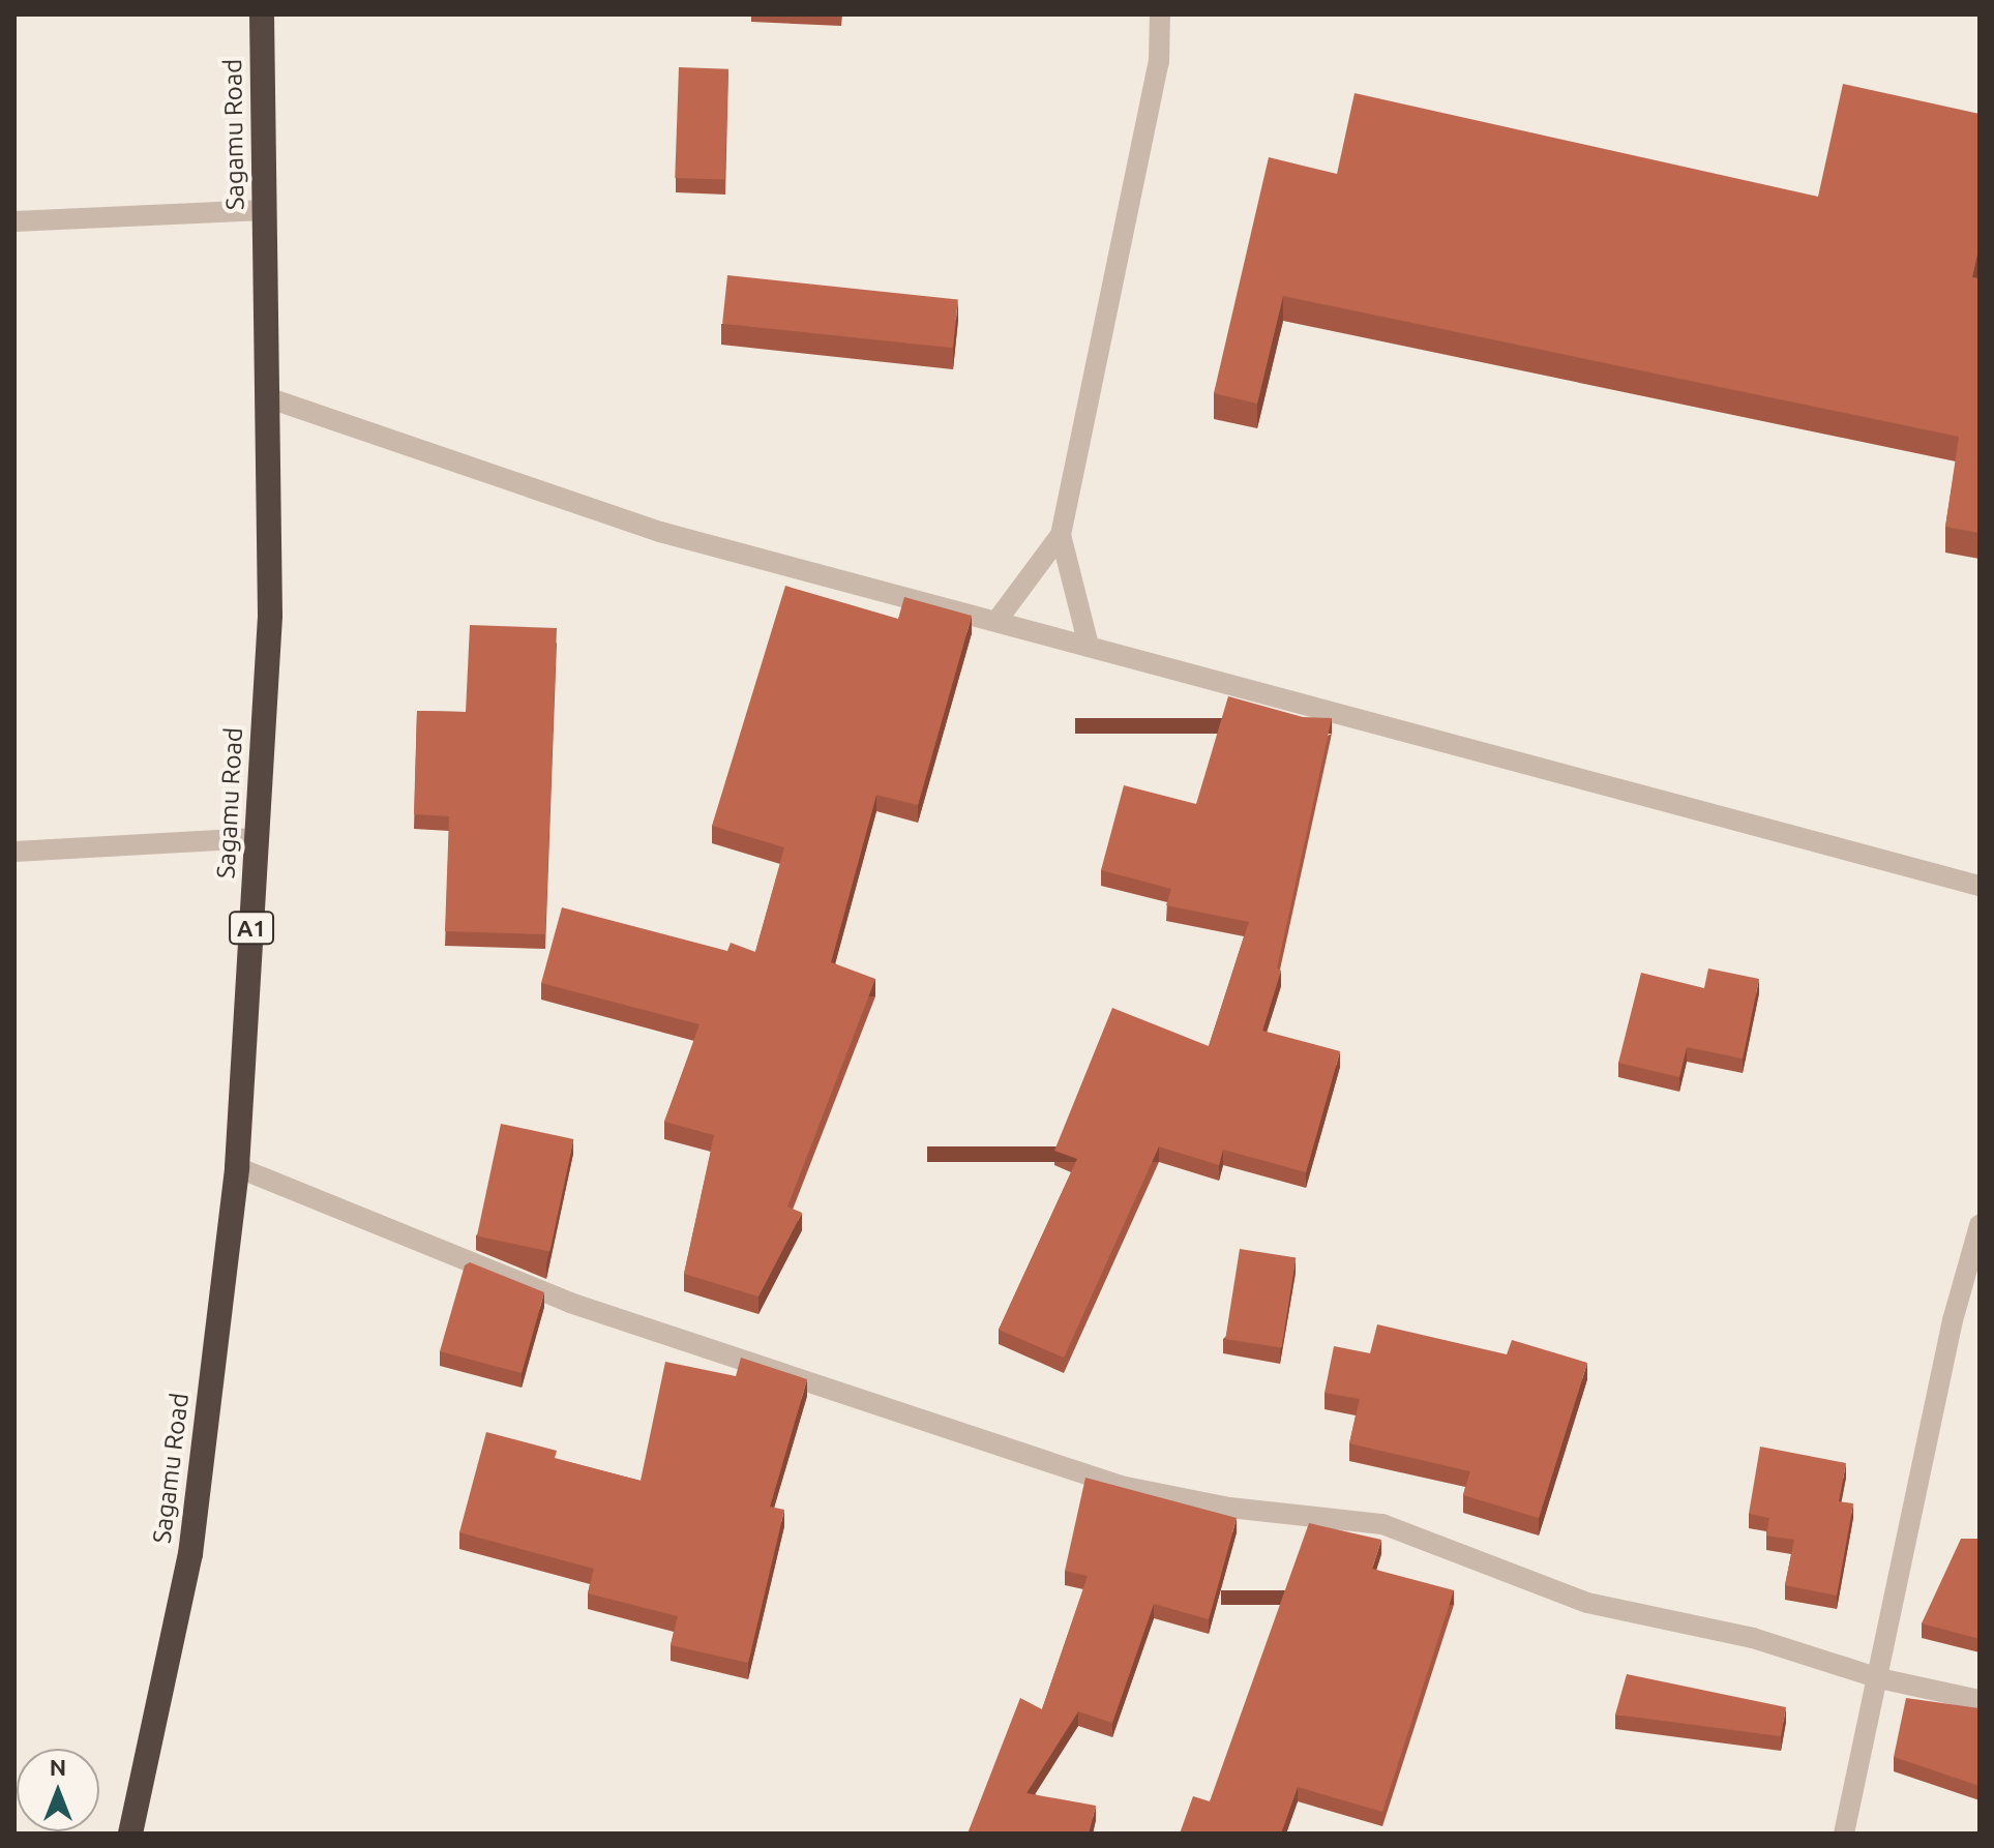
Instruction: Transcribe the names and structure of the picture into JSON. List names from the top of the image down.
{
  "streets": {
    "highway": ["Sagamu Road", "A1"]
  },
  "north": "top"
}
